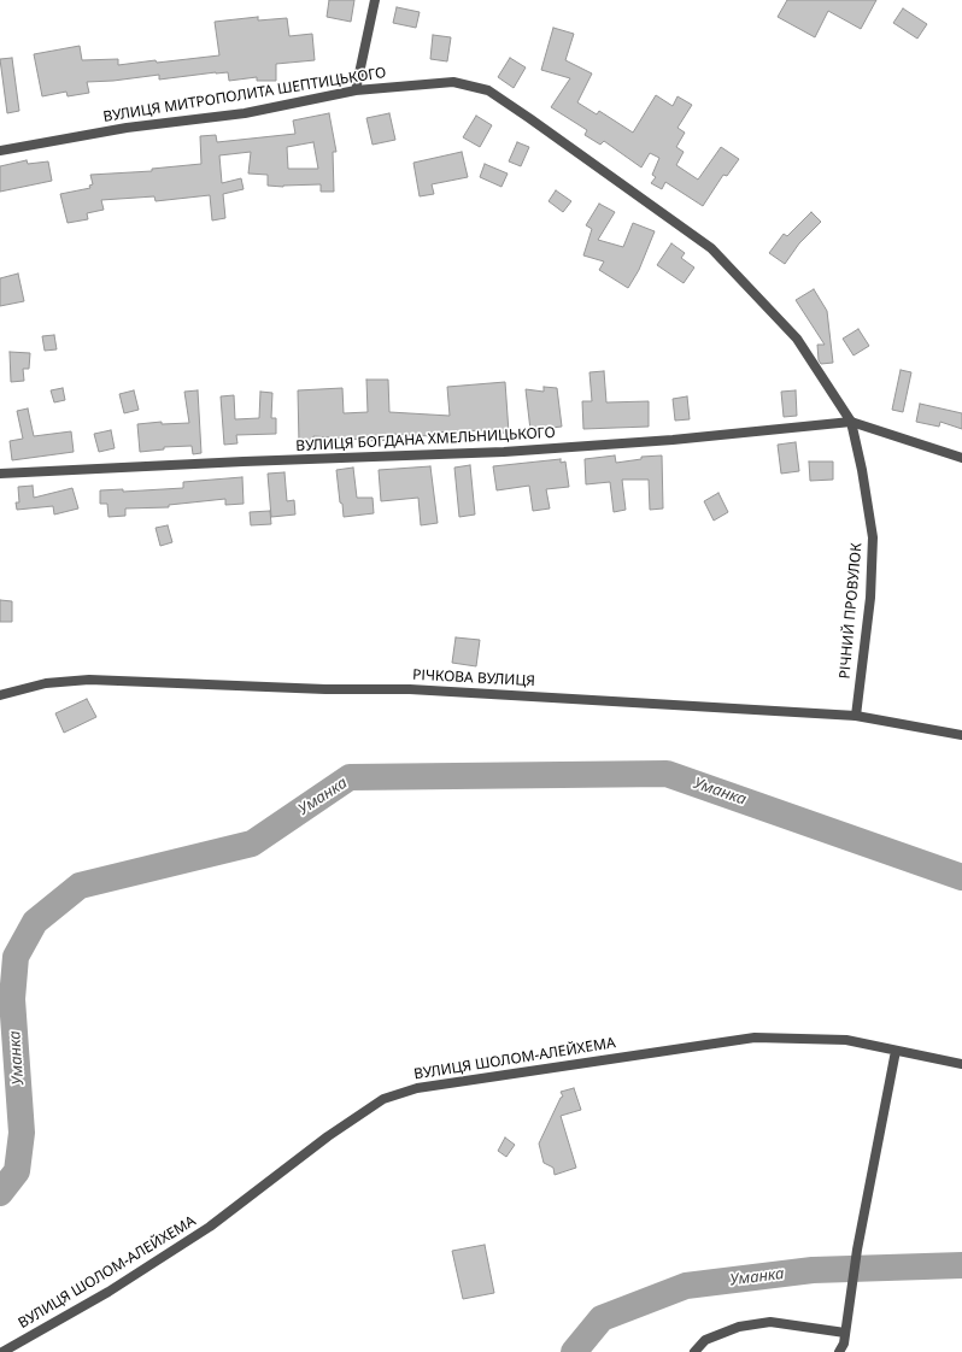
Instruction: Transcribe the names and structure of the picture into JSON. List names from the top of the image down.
{
  "streets": {
    "street": [
      "ВУЛИЦЯ МИТРОПОЛИТА ШЕПТИЦЬКОГО",
      "ВУЛИЦЯ БОГДАНА ХМЕЛЬНИЦЬКОГО",
      "РІЧНИЙ ПРОВУЛОК",
      "РІЧКОВА ВУЛИЦЯ",
      "ВУЛИЦЯ ШОЛОМ-АЛЕЙХЕМА"
    ]
  },
  "crossings": [
    ["ВУЛИЦЯ МИТРОПОЛИТА ШЕПТИЦЬКОГО", "ВУЛИЦЯ БОГДАНА ХМЕЛЬНИЦЬКОГО"],
    ["ВУЛИЦЯ МИТРОПОЛИТА ШЕПТИЦЬКОГО", "РІЧНИЙ ПРОВУЛОК"],
    ["ВУЛИЦЯ БОГДАНА ХМЕЛЬНИЦЬКОГО", "РІЧНИЙ ПРОВУЛОК"],
    ["РІЧНИЙ ПРОВУЛОК", "РІЧКОВА ВУЛИЦЯ"]
  ],
  "water": ["Уманка"]
}
